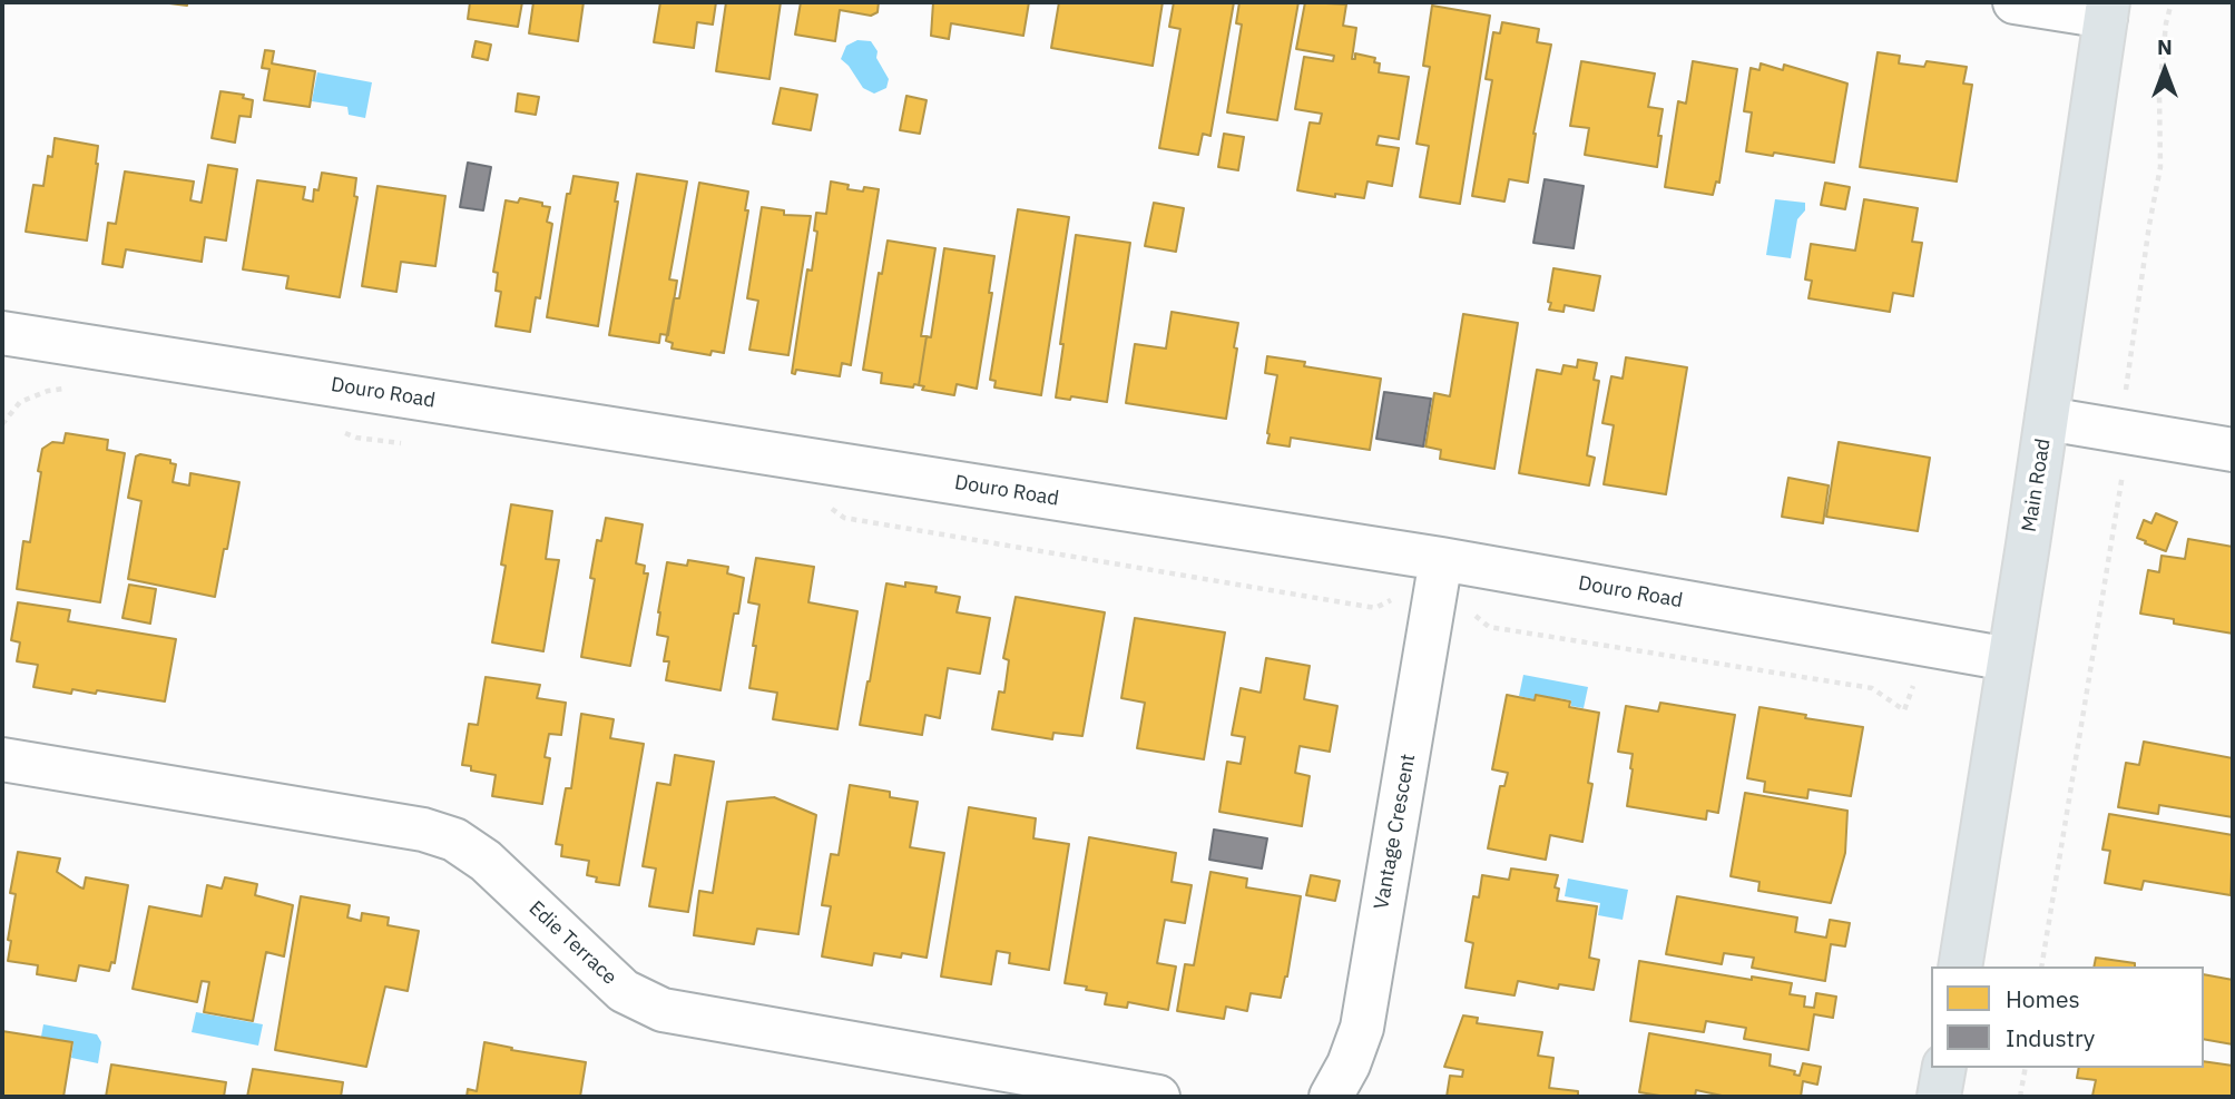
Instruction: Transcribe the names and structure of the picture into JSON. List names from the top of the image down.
{
  "streets": {
    "main road": ["Main Road"],
    "street": ["Douro Road", "Vantage Crescent", "Edie Terrace"]
  },
  "crossings": [
    ["Douro Road", "Main Road"],
    ["Douro Road", "Vantage Crescent"]
  ],
  "legend": ["Homes", "Industry"],
  "north": "top"
}
